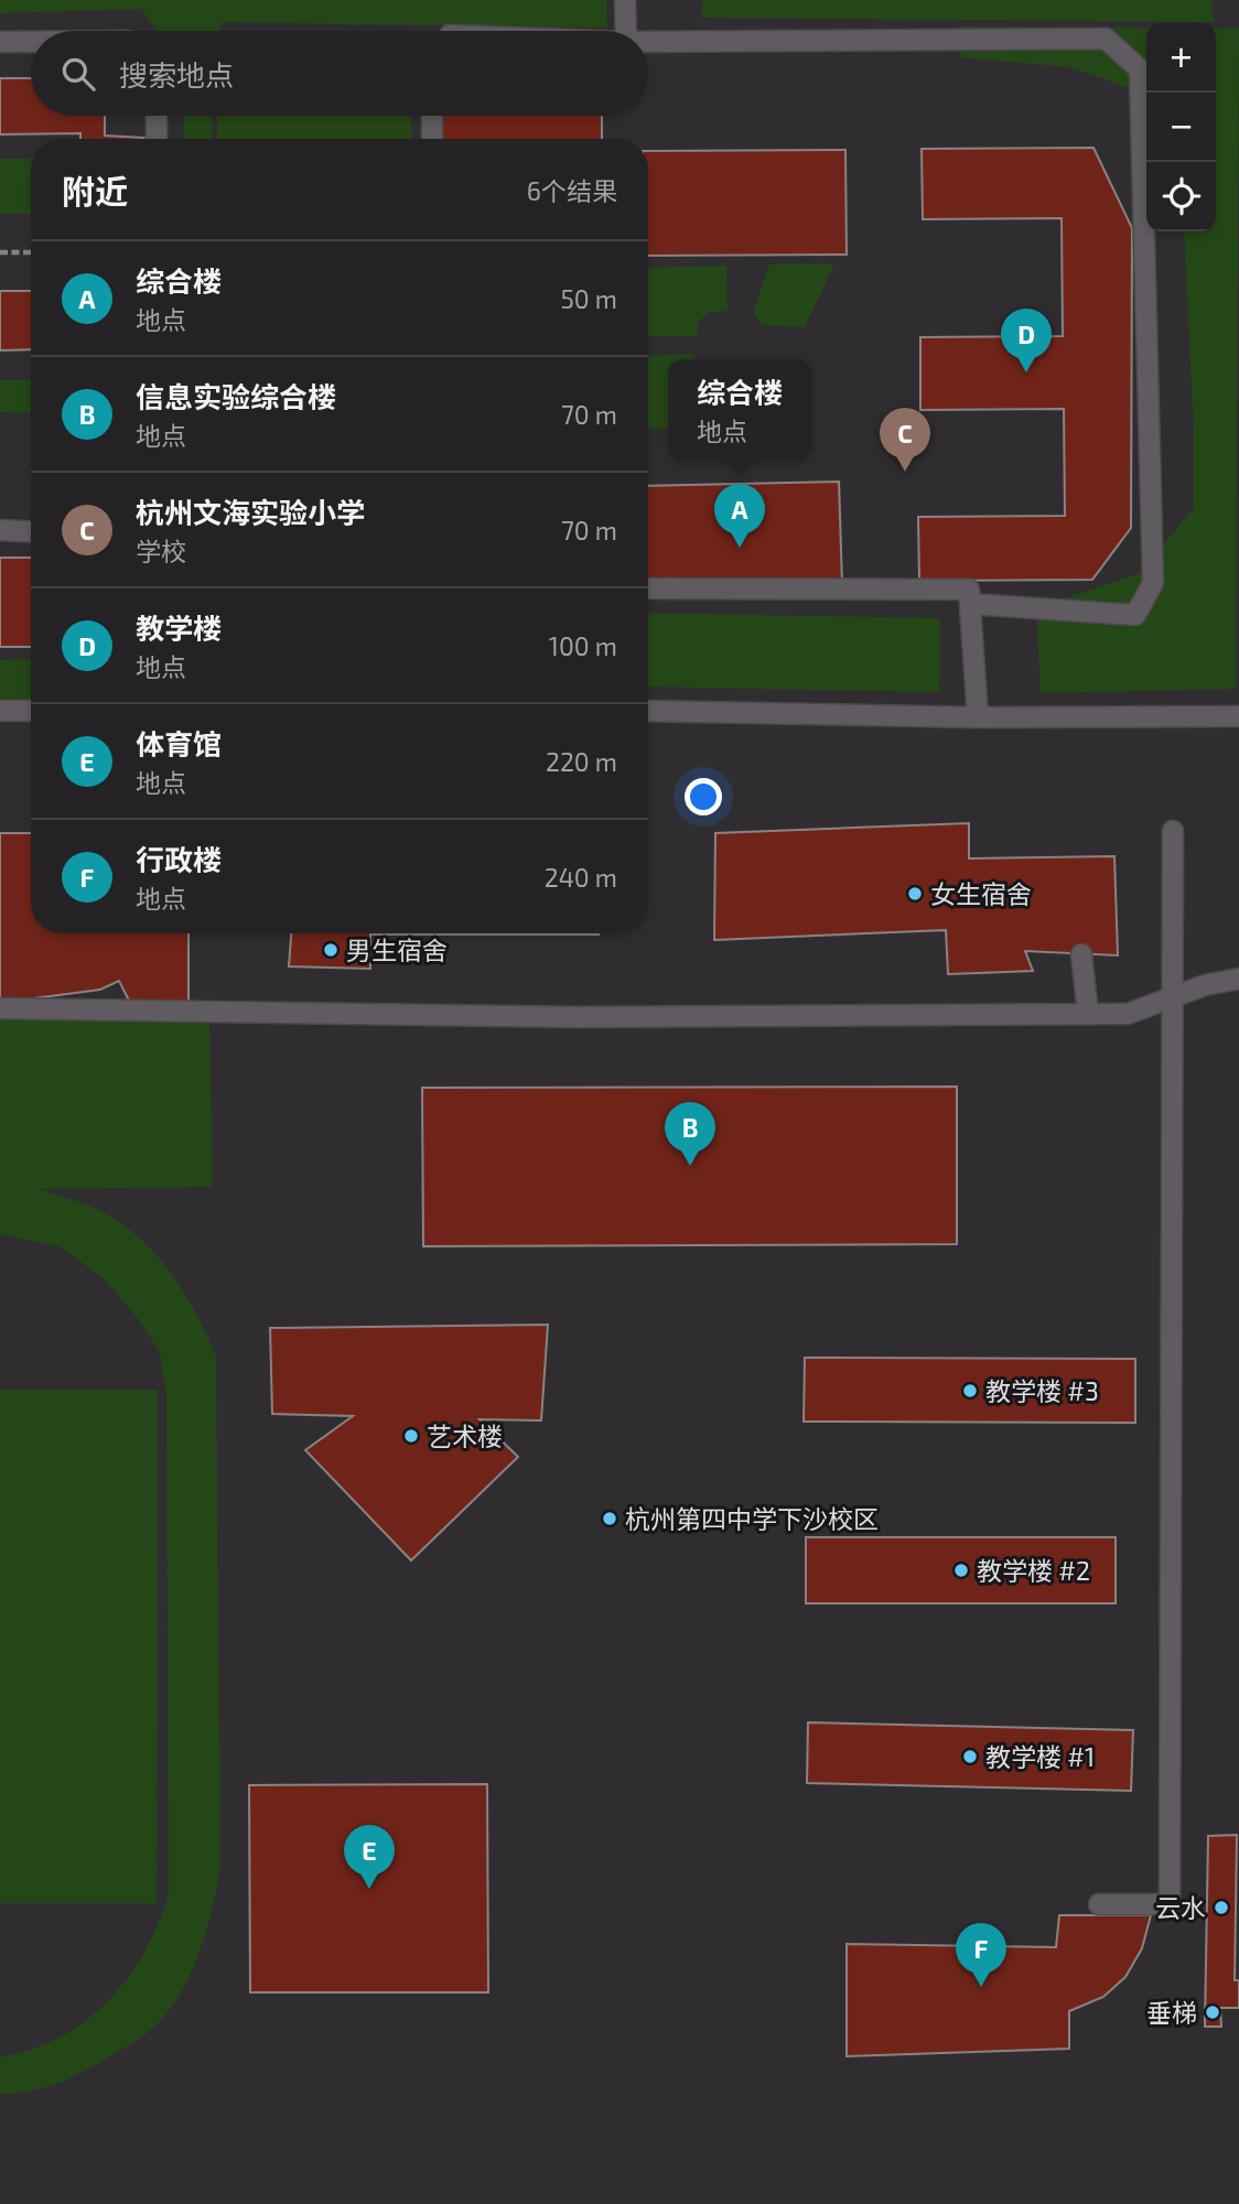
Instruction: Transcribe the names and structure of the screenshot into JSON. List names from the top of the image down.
{
  "places": [
    "女生宿舍",
    "男生宿舍",
    "教学楼 #3",
    "艺术楼",
    "杭州第四中学下沙校区",
    "教学楼 #2",
    "教学楼 #1",
    "云水",
    "垂梯"
  ],
  "page": {
    "map_buttons": ["+", "−"],
    "search": "搜索地点",
    "heading": ["附近", "6个结果"],
    "list": [
      {
        "mark": "A",
        "name": "综合楼",
        "note": "地点",
        "value": "50 m"
      },
      {
        "mark": "B",
        "name": "信息实验综合楼",
        "note": "地点",
        "value": "70 m"
      },
      {
        "mark": "C",
        "name": "杭州文海实验小学",
        "note": "学校",
        "value": "70 m"
      },
      {
        "mark": "D",
        "name": "教学楼",
        "note": "地点",
        "value": "100 m"
      },
      {
        "mark": "E",
        "name": "体育馆",
        "note": "地点",
        "value": "220 m"
      },
      {
        "mark": "F",
        "name": "行政楼",
        "note": "地点",
        "value": "240 m"
      }
    ],
    "pins": [
      "D",
      "C",
      "A",
      "B",
      "E",
      "F"
    ],
    "popup": ["综合楼", "地点"]
  }
}
